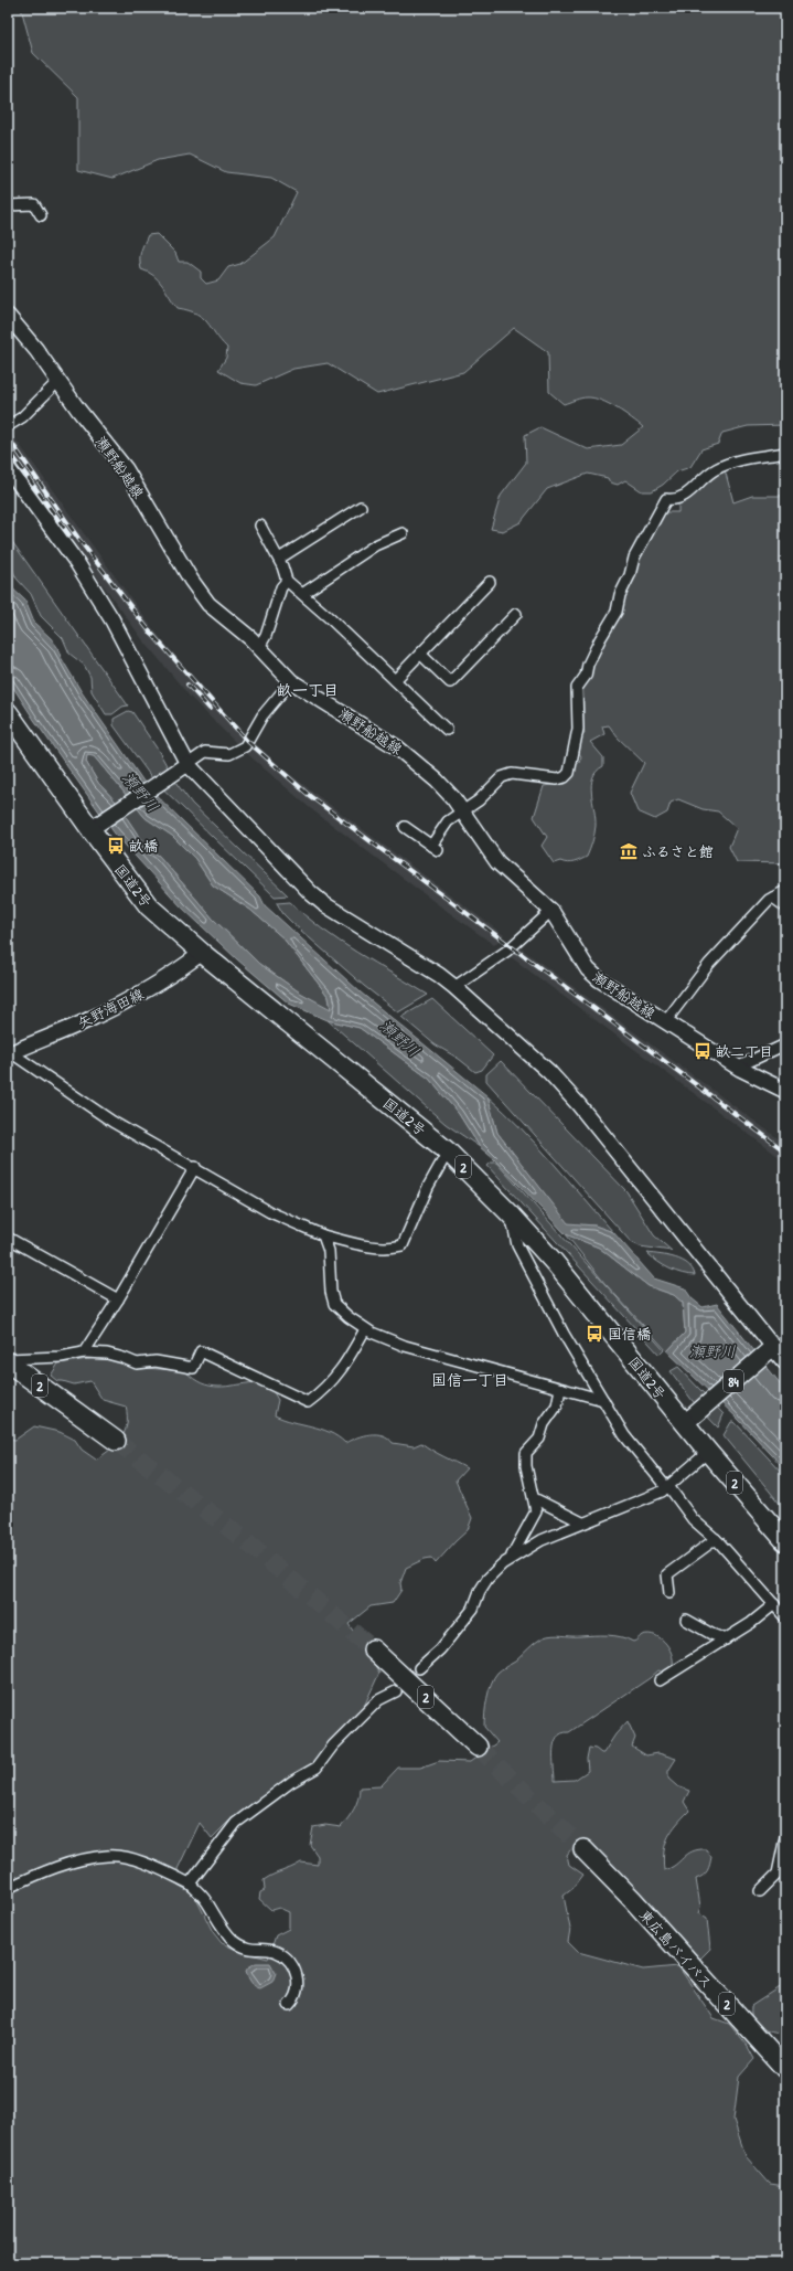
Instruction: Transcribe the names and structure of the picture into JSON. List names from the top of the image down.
{
  "streets": {
    "highway": ["国道2号", "2", "東広島バイパス"],
    "main road": ["瀬野船越線", "矢野海田線", "84"]
  },
  "crossings": [
    ["国道2号", "矢野海田線"],
    ["国道2号", "84"]
  ],
  "districts": ["畝一丁目", "国信一丁目"],
  "water": ["瀬野川"],
  "places": {
    "bus stop": ["畝橋", "畝二丁目", "国信橋"],
    "museum": ["ふるさと館"]
  }
}
